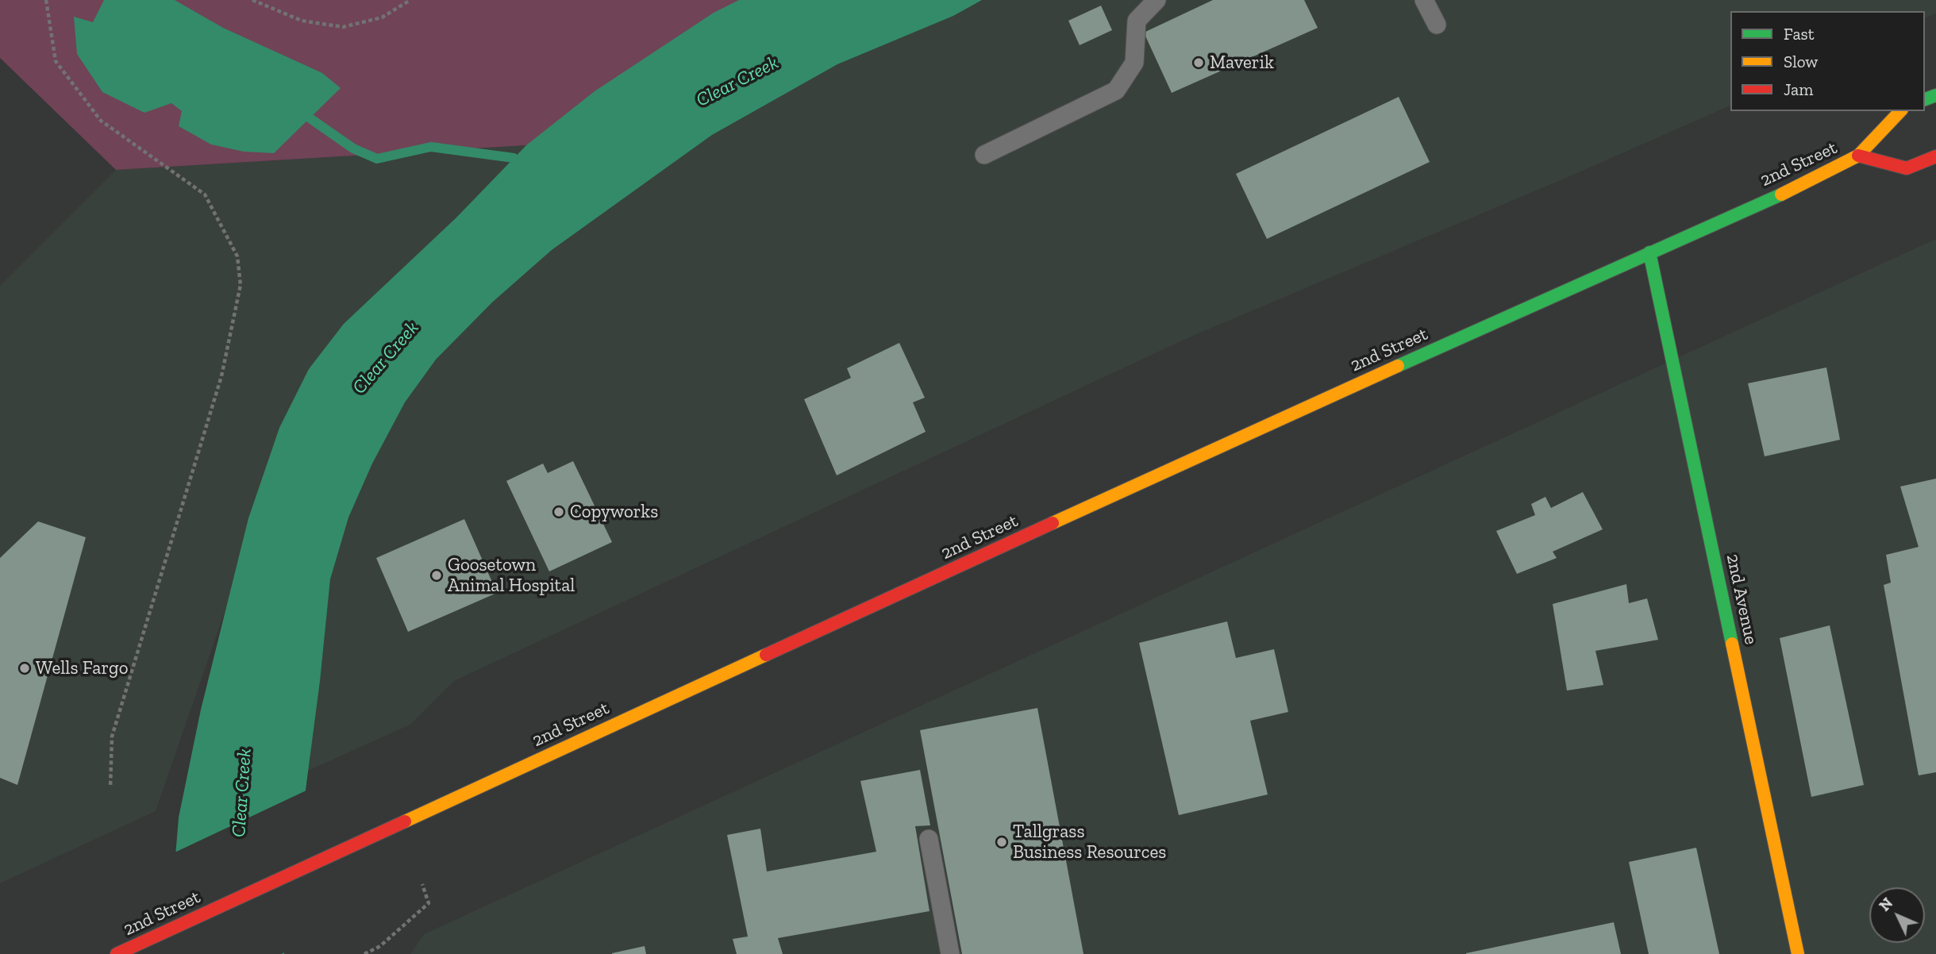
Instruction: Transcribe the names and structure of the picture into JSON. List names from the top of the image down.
{
  "streets": {
    "main road": ["2nd Street", "2nd Avenue"]
  },
  "crossings": [
    ["2nd Street", "2nd Avenue"]
  ],
  "water": ["Clear Creek"],
  "places": [
    "Maverik",
    "Copyworks",
    "Goosetown Animal Hospital",
    "Wells Fargo",
    "Tallgrass Business Resources"
  ],
  "legend": ["Fast", "Slow", "Jam"],
  "north": "top left"
}
